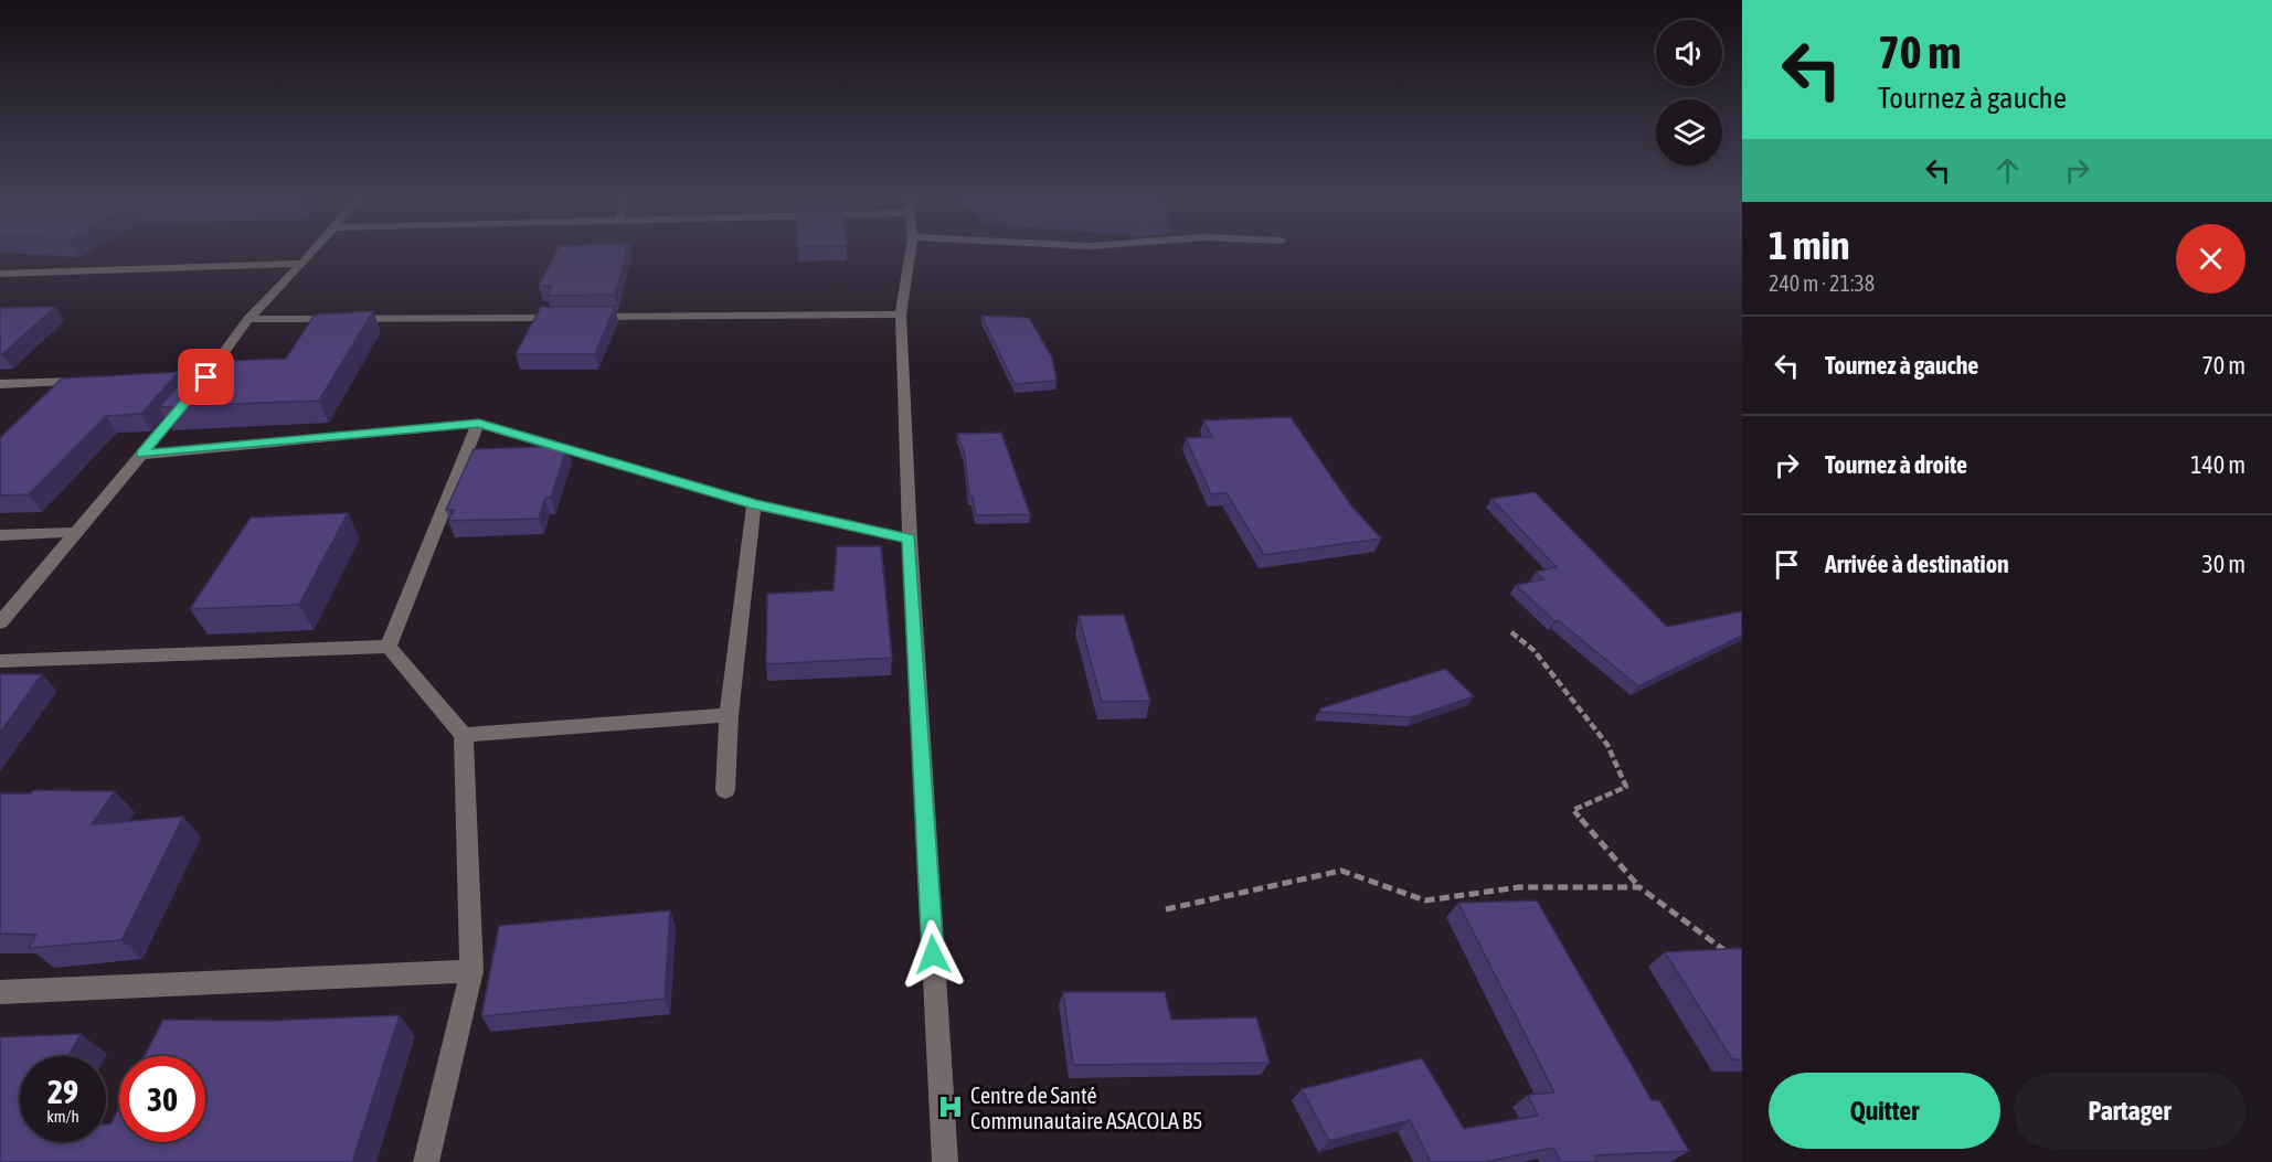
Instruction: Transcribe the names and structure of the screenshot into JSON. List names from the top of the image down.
{
  "places": {
    "hospital": ["Centre de Santé Communautaire ASACOLA B5"]
  },
  "page": {
    "turn": ["70 m", "Tournez à gauche"],
    "heading": ["1 min", "240 m · 21:38"],
    "list": [
      {
        "name": "Tournez à gauche",
        "value": "70 m"
      },
      {
        "name": "Tournez à droite",
        "value": "140 m"
      },
      {
        "name": "Arrivée à destination",
        "value": "30 m"
      }
    ],
    "speed": "29 km/h",
    "limit": "30",
    "buttons": ["Quitter", "Partager"]
  }
}
